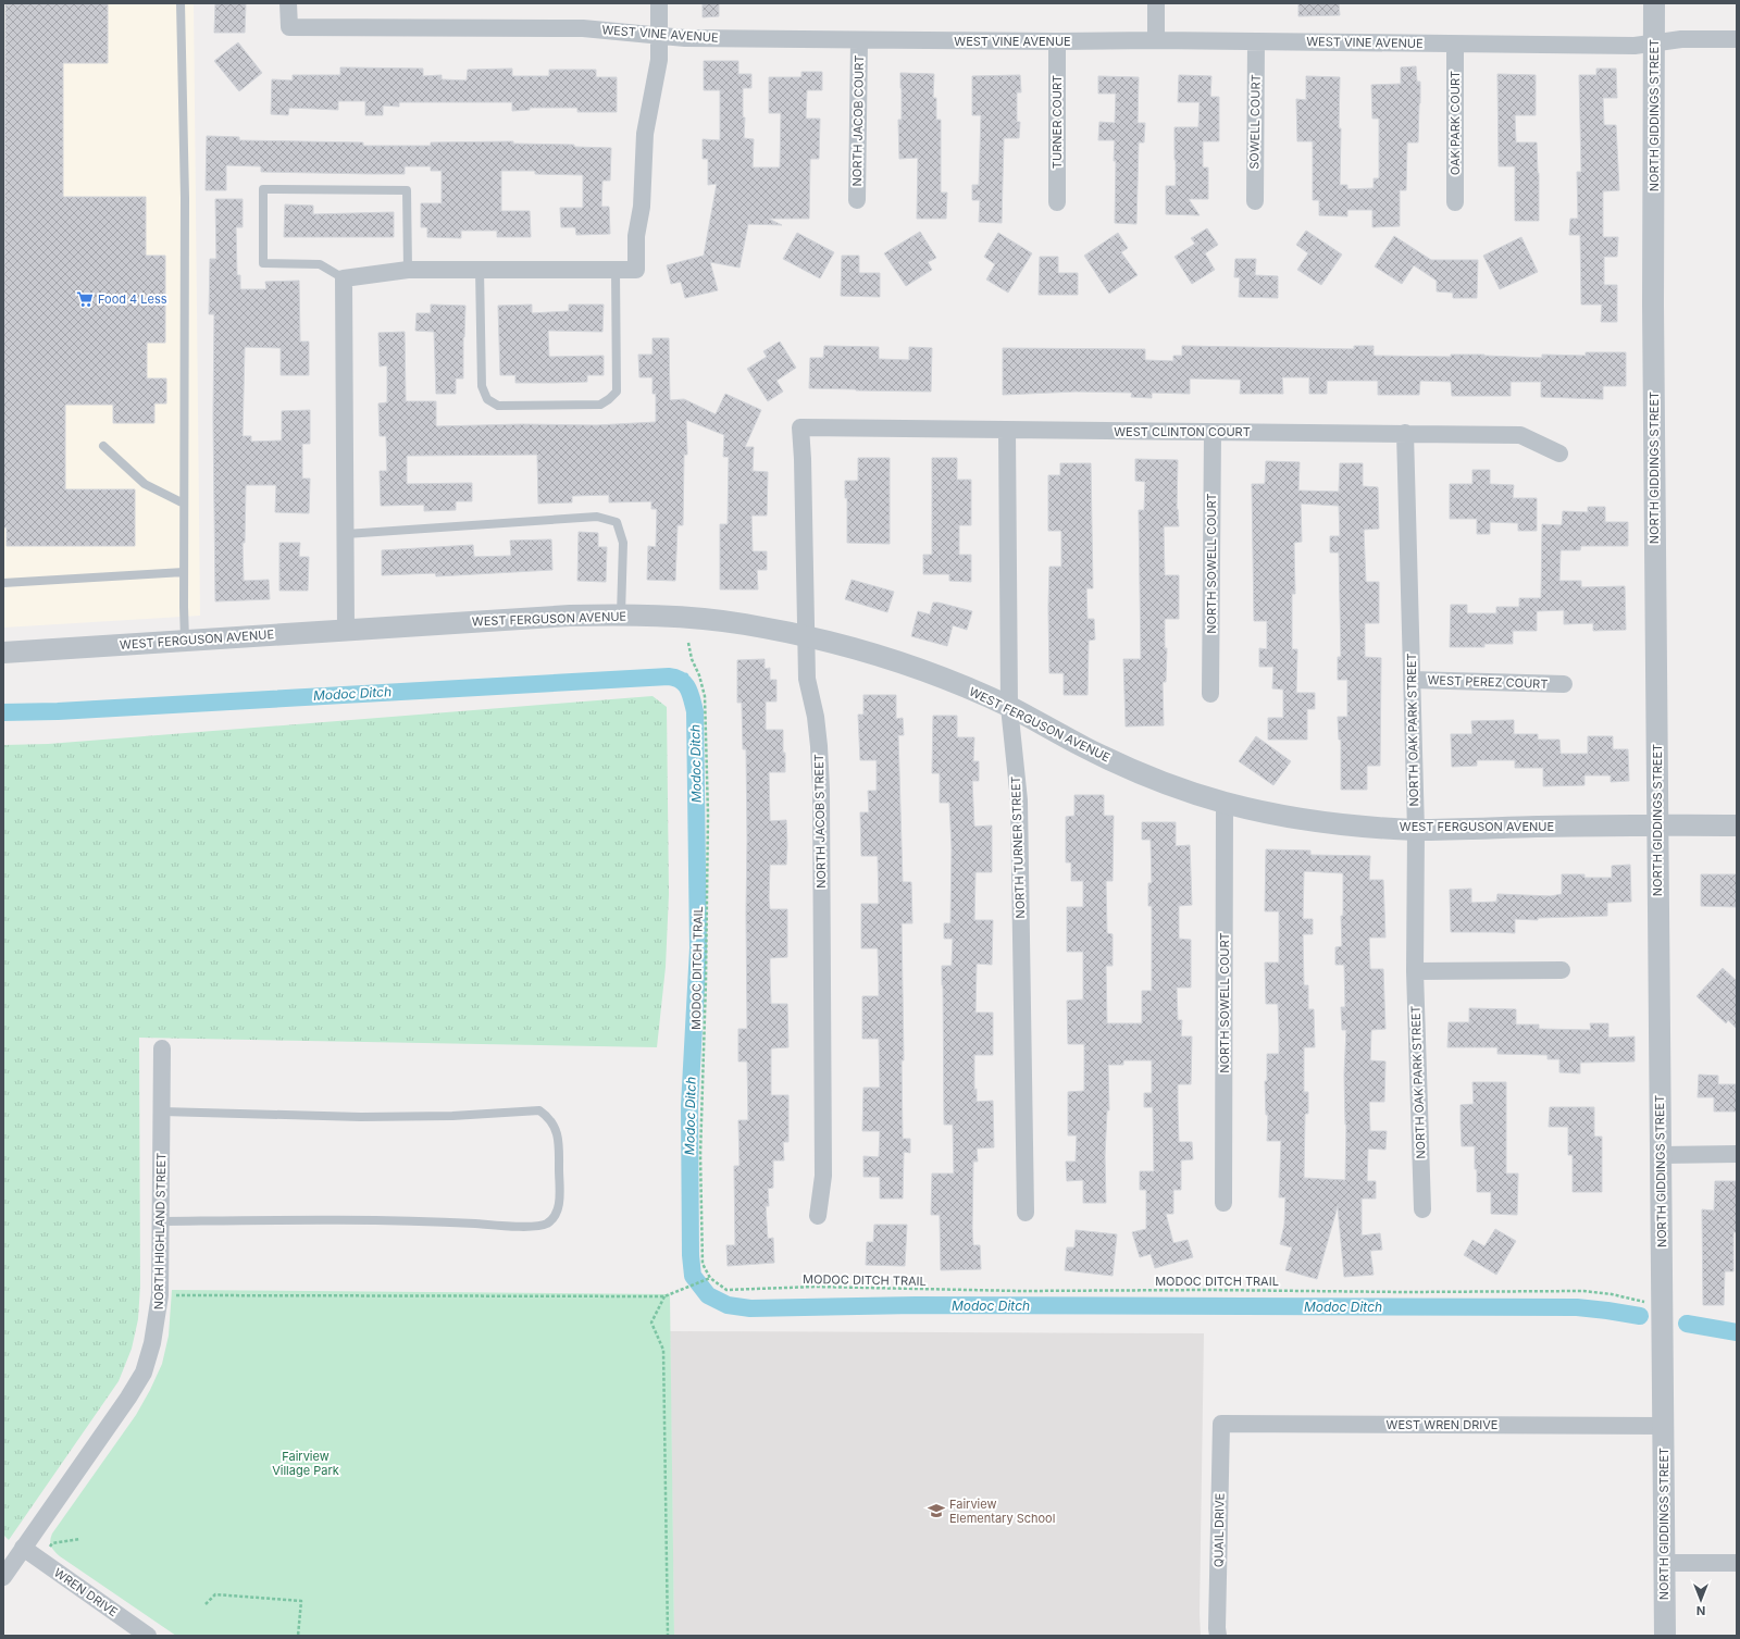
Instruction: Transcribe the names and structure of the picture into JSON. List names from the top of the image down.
{
  "streets": {
    "street": [
      "WEST VINE AVENUE",
      "NORTH GIDDINGS STREET",
      "NORTH JACOB COURT",
      "TURNER COURT",
      "SOWELL COURT",
      "OAK PARK COURT",
      "WEST CLINTON COURT",
      "NORTH SOWELL COURT",
      "WEST FERGUSON AVENUE",
      "WEST PEREZ COURT",
      "NORTH OAK PARK STREET",
      "NORTH JACOB STREET",
      "NORTH TURNER STREET",
      "NORTH HIGHLAND STREET",
      "WEST WREN DRIVE",
      "QUAIL DRIVE",
      "WREN DRIVE"
    ],
    "path": ["MODOC DITCH TRAIL"]
  },
  "crossings": [
    ["WEST VINE AVENUE", "NORTH GIDDINGS STREET"],
    ["WEST VINE AVENUE", "NORTH JACOB COURT"],
    ["WEST VINE AVENUE", "TURNER COURT"],
    ["WEST VINE AVENUE", "SOWELL COURT"],
    ["WEST VINE AVENUE", "OAK PARK COURT"],
    ["NORTH GIDDINGS STREET", "WEST FERGUSON AVENUE"],
    ["NORTH GIDDINGS STREET", "MODOC DITCH TRAIL"],
    ["NORTH GIDDINGS STREET", "WEST WREN DRIVE"],
    ["WEST CLINTON COURT", "NORTH SOWELL COURT"],
    ["WEST CLINTON COURT", "NORTH OAK PARK STREET"],
    ["WEST CLINTON COURT", "NORTH JACOB STREET"],
    ["WEST CLINTON COURT", "NORTH TURNER STREET"],
    ["NORTH SOWELL COURT", "WEST FERGUSON AVENUE"],
    ["WEST FERGUSON AVENUE", "NORTH OAK PARK STREET"],
    ["WEST FERGUSON AVENUE", "NORTH JACOB STREET"],
    ["WEST FERGUSON AVENUE", "NORTH TURNER STREET"],
    ["WEST PEREZ COURT", "NORTH OAK PARK STREET"],
    ["NORTH HIGHLAND STREET", "WREN DRIVE"],
    ["WEST WREN DRIVE", "QUAIL DRIVE"]
  ],
  "water": ["Modoc Ditch"],
  "parks": ["Fairview Village Park"],
  "places": {
    "supermarket": ["Food 4 Less"],
    "school or university": ["Fairview Elementary School"]
  },
  "north": "bottom"
}
